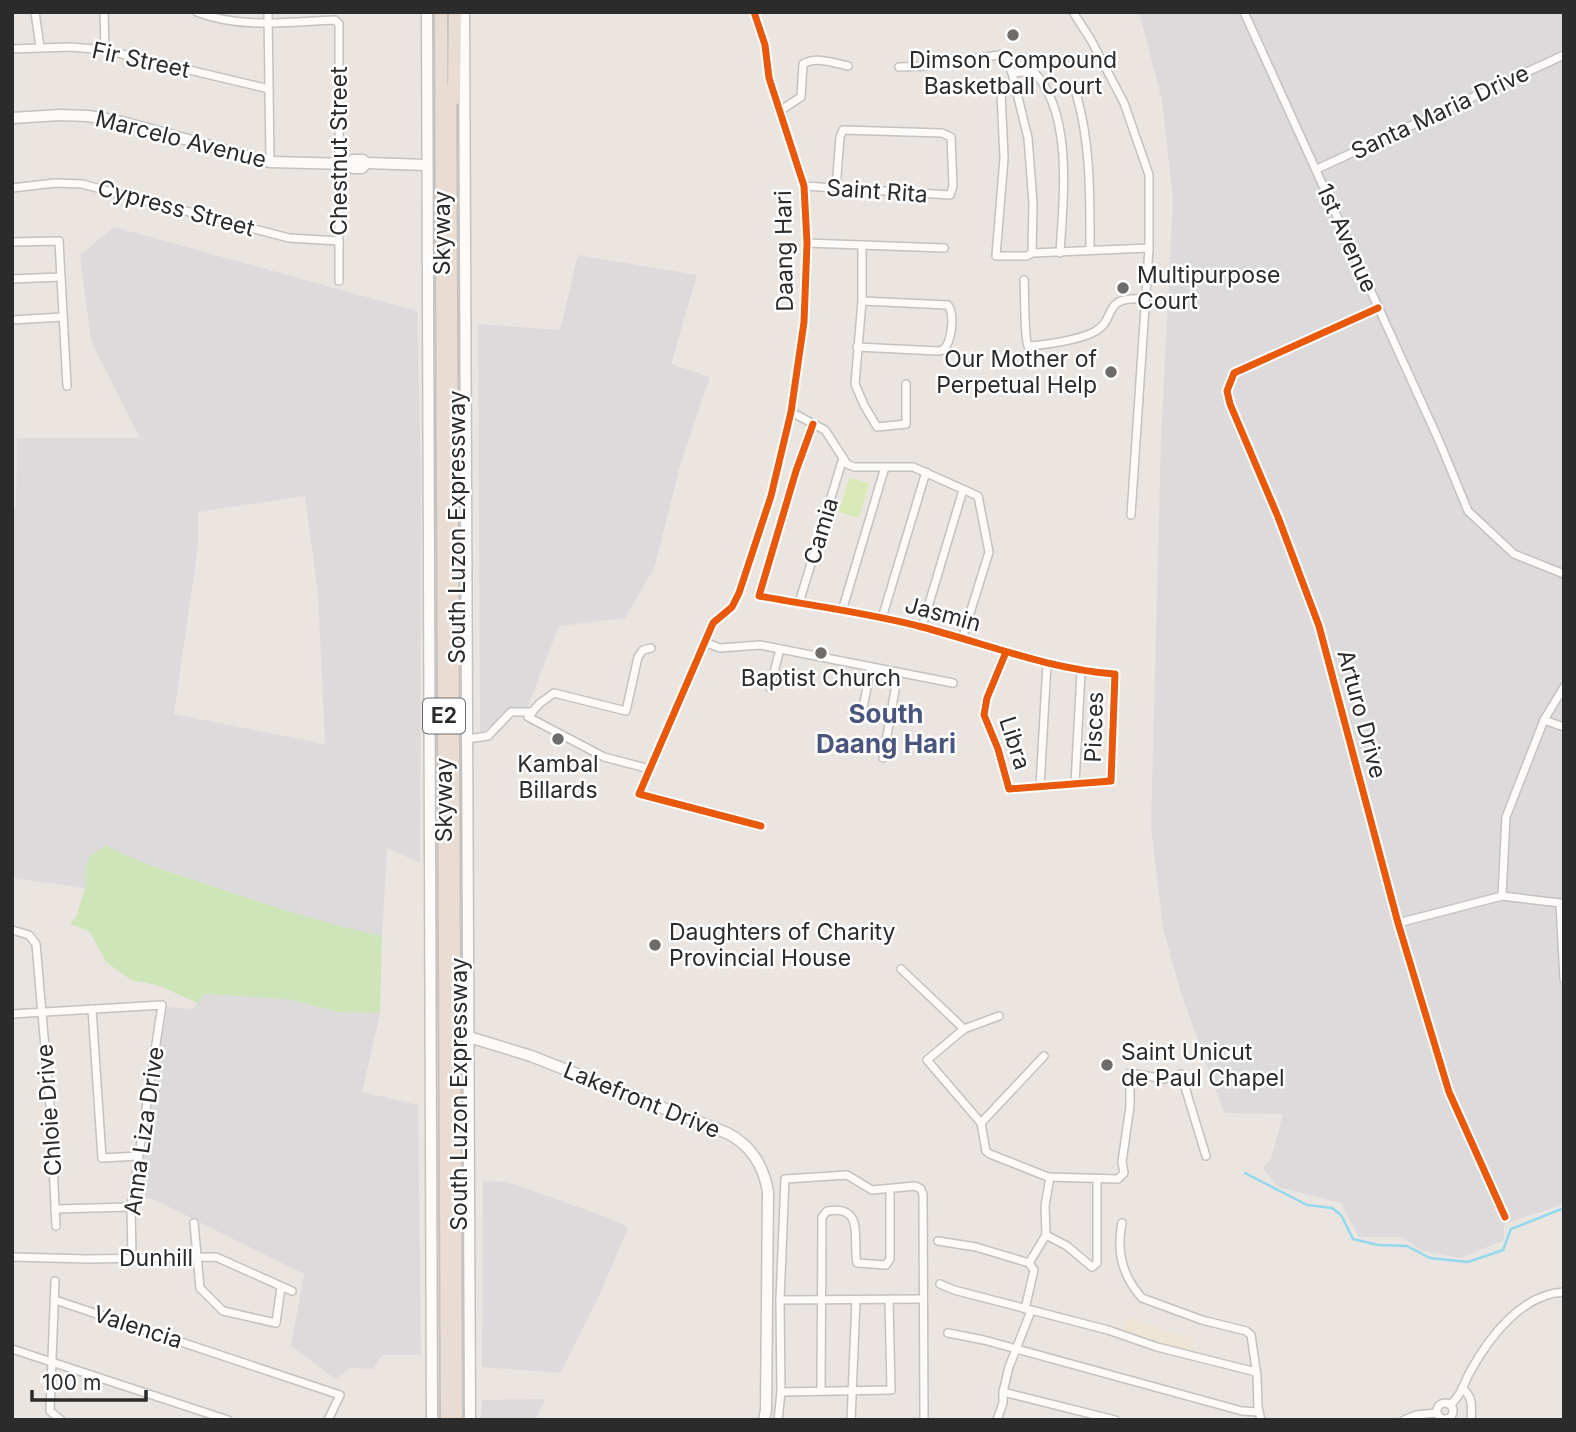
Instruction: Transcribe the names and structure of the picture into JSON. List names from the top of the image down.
{
  "streets": {
    "highway": ["Skyway", "South Luzon Expressway", "E2"],
    "main road": ["Marcelo Avenue", "Lakefront Drive"],
    "street": [
      "Fir Street",
      "Santa Maria Drive",
      "Chestnut Street",
      "Saint Rita",
      "Cypress Street",
      "1st Avenue",
      "Daang Hari",
      "Camia",
      "Jasmin",
      "Arturo Drive",
      "Pisces",
      "Libra",
      "Chloie Drive",
      "Anna Liza Drive",
      "Dunhill",
      "Valencia"
    ]
  },
  "crossings": [
    ["Santa Maria Drive", "1st Avenue"],
    ["Marcelo Avenue", "Chestnut Street"],
    ["Chestnut Street", "Cypress Street"],
    ["Saint Rita", "Daang Hari"],
    ["1st Avenue", "Arturo Drive"],
    ["Camia", "Jasmin"],
    ["Jasmin", "Pisces"],
    ["Jasmin", "Libra"],
    ["Pisces", "Libra"],
    ["Chloie Drive", "Anna Liza Drive"],
    ["Anna Liza Drive", "Dunhill"]
  ],
  "districts": ["South Daang Hari"],
  "places": [
    "Dimson Compound Basketball Court",
    "Multipurpose Court",
    "Our Mother of Perpetual Help",
    "Baptist Church",
    "Kambal Billards",
    "Daughters of Charity Provincial House",
    "Saint Unicut de Paul Chapel"
  ],
  "scale_bar": "100 m"
}
